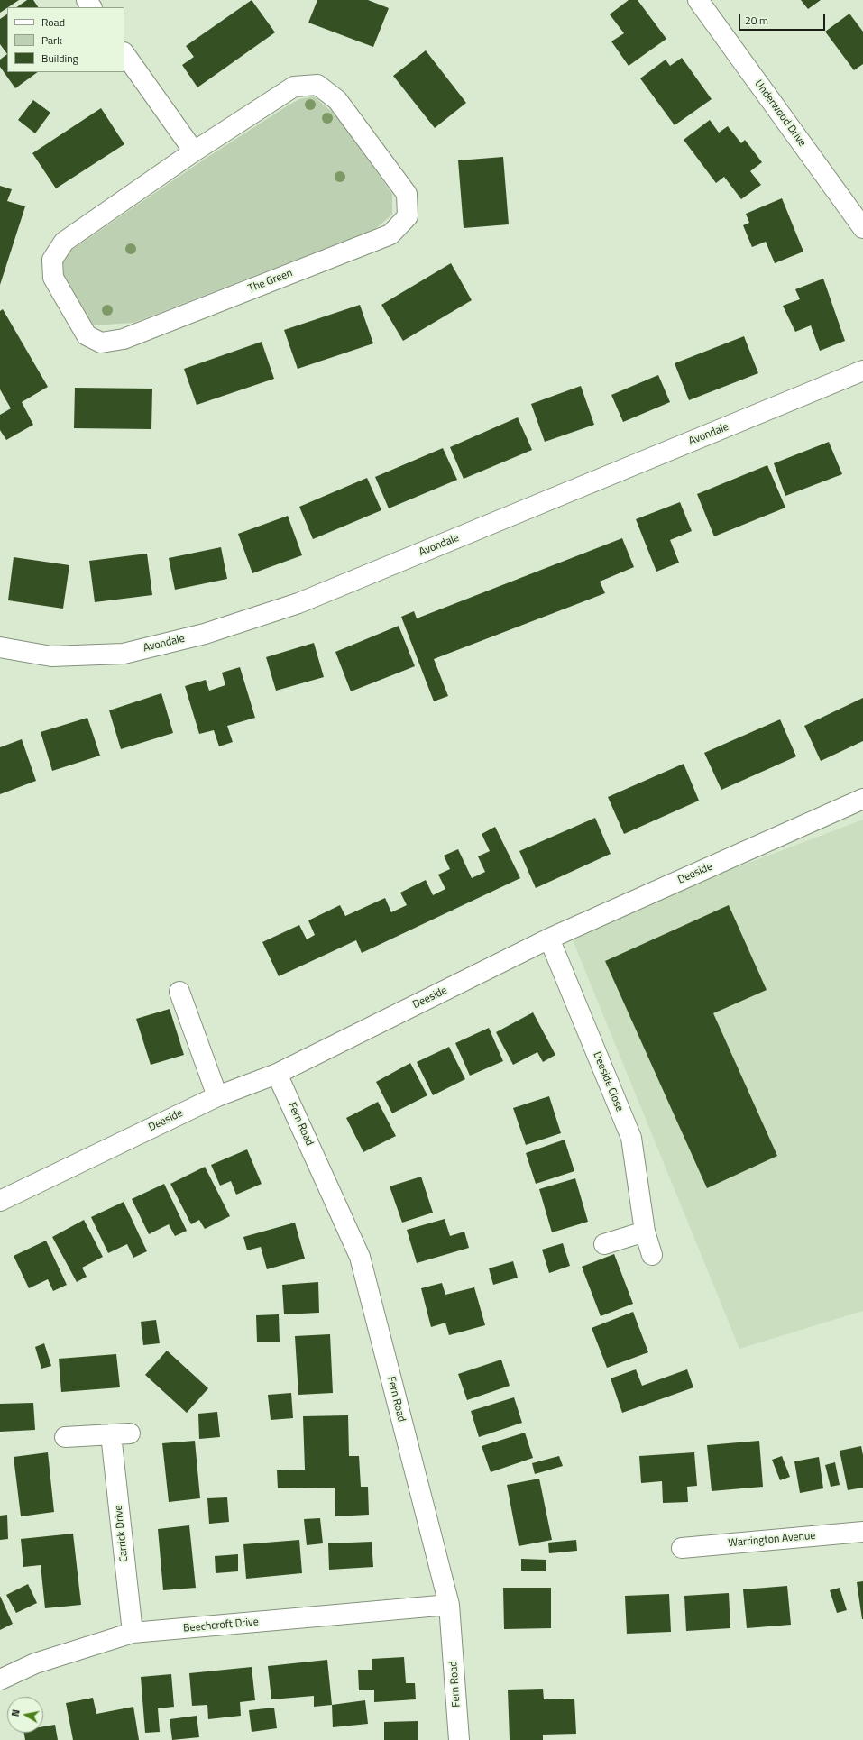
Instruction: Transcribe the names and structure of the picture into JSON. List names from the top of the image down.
{
  "streets": {
    "street": [
      "Underwood Drive",
      "The Green",
      "Avondale",
      "Deeside",
      "Deeside Close",
      "Fern Road",
      "Carrick Drive",
      "Warrington Avenue",
      "Beechcroft Drive"
    ]
  },
  "crossings": [
    ["Deeside", "Deeside Close"],
    ["Deeside", "Fern Road"],
    ["Fern Road", "Beechcroft Drive"],
    ["Carrick Drive", "Beechcroft Drive"]
  ],
  "legend": ["Road", "Park", "Building"],
  "scale_bar": "20 m",
  "north": "left"
}
